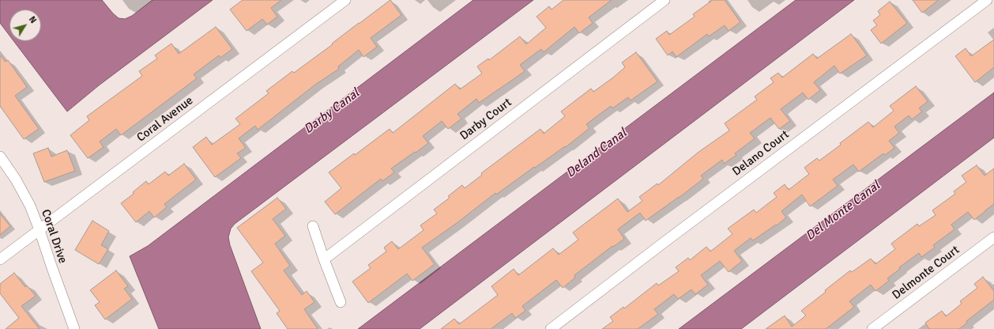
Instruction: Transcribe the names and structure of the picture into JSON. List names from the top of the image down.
{
  "streets": {
    "street": [
      "Coral Avenue",
      "Darby Court",
      "Delano Court",
      "Coral Drive",
      "Delmonte Court"
    ]
  },
  "crossings": [
    ["Coral Avenue", "Coral Drive"]
  ],
  "water": ["Darby Canal", "Deland Canal", "Del Monte Canal"],
  "north": "top right"
}
